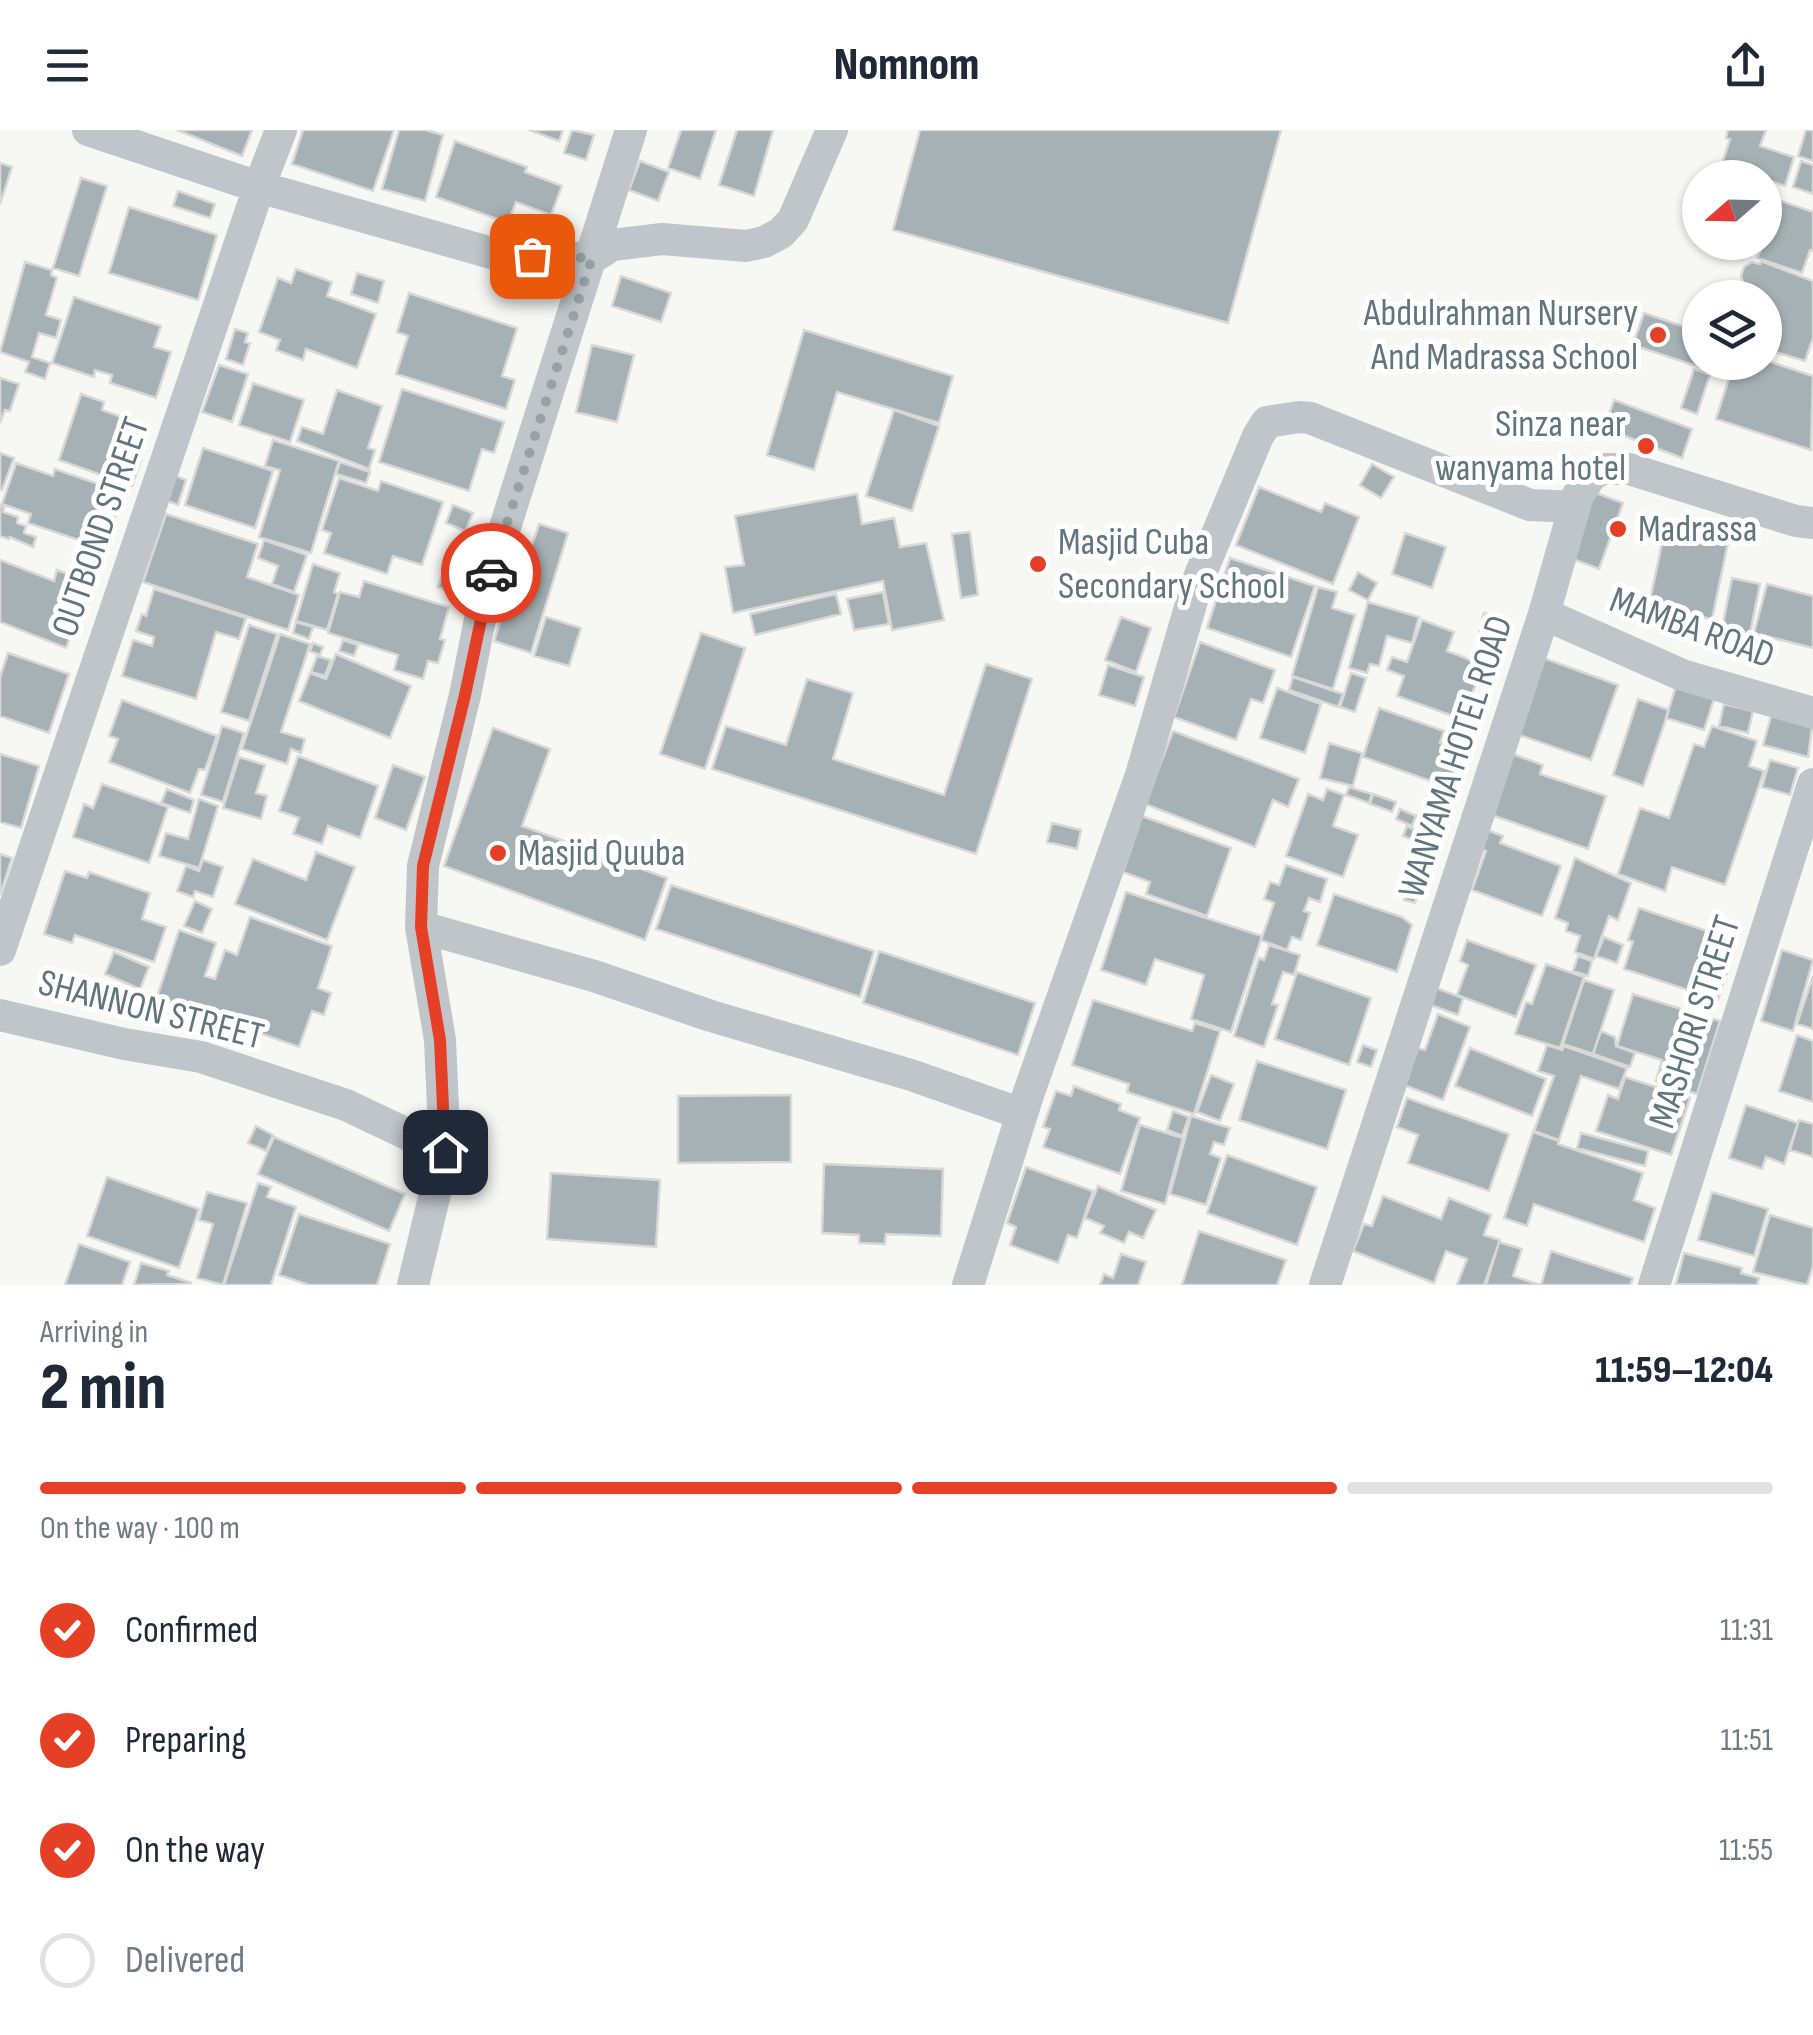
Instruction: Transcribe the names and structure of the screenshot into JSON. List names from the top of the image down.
{
  "streets": {
    "street": [
      "OUTBOND STREET",
      "MAMBA ROAD",
      "WANYAMA HOTEL ROAD",
      "SHANNON STREET",
      "MASHORI STREET"
    ]
  },
  "crossings": [
    ["MAMBA ROAD", "WANYAMA HOTEL ROAD"]
  ],
  "places": [
    "Abdulrahman Nursery And Madrassa School",
    "Sinza near wanyama hotel",
    "Madrassa",
    "Masjid Cuba Secondary School",
    "Masjid Quuba"
  ],
  "north": "left",
  "page": {
    "header": "Nomnom",
    "heading": ["2 min", "Arriving in", "11:59–12:04"],
    "bar": "On the way · 100 m",
    "list": [
      ["Confirmed", "11:31"],
      ["Preparing", "11:51"],
      ["On the way", "11:55"],
      "Delivered"
    ]
  }
}
